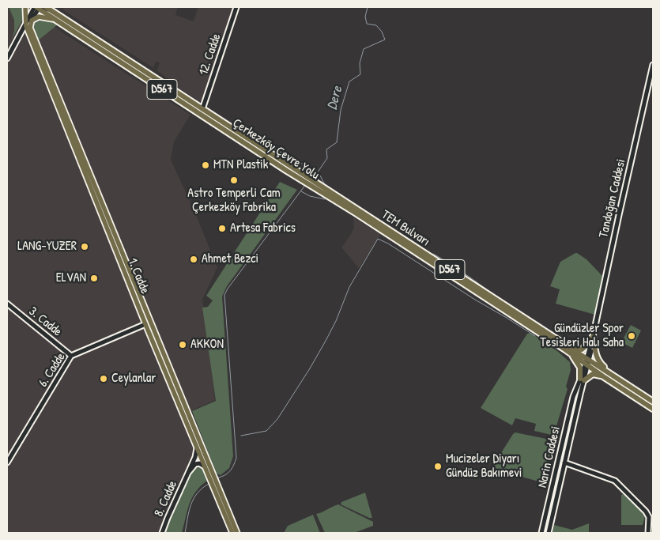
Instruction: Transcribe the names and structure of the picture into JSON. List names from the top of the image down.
{
  "streets": {
    "highway": ["D567", "Çerkezköy Çevre Yolu", "TEM Bulvarı"],
    "main road": ["1. Cadde"],
    "street": [
      "12. Cadde",
      "Tandoğan Caddesi",
      "3. Cadde",
      "6. Cadde",
      "Narin Caddesi",
      "8. Cadde"
    ]
  },
  "crossings": [
    ["12. Cadde", "D567"],
    ["12. Cadde", "Çerkezköy Çevre Yolu"],
    ["D567", "Çerkezköy Çevre Yolu"],
    ["D567", "Tandoğan Caddesi"],
    ["D567", "TEM Bulvarı"],
    ["Çerkezköy Çevre Yolu", "TEM Bulvarı"],
    ["Tandoğan Caddesi", "TEM Bulvarı"],
    ["Tandoğan Caddesi", "Narin Caddesi"],
    ["1. Cadde", "6. Cadde"],
    ["1. Cadde", "8. Cadde"],
    ["3. Cadde", "6. Cadde"]
  ],
  "water": ["Dere"],
  "places": [
    "MTN Plastik",
    "Astro Temperli Cam Çerkezköy Fabrika",
    "Artesa Fabrics",
    "LANG-YUZER",
    "Ahmet Bezci",
    "ELVAN",
    "Gündüzler Spor Tesisleri Halı Saha",
    "AKKON",
    "Ceylanlar",
    "Mucizeler Diyarı Gündüz Bakımevi"
  ]
}
